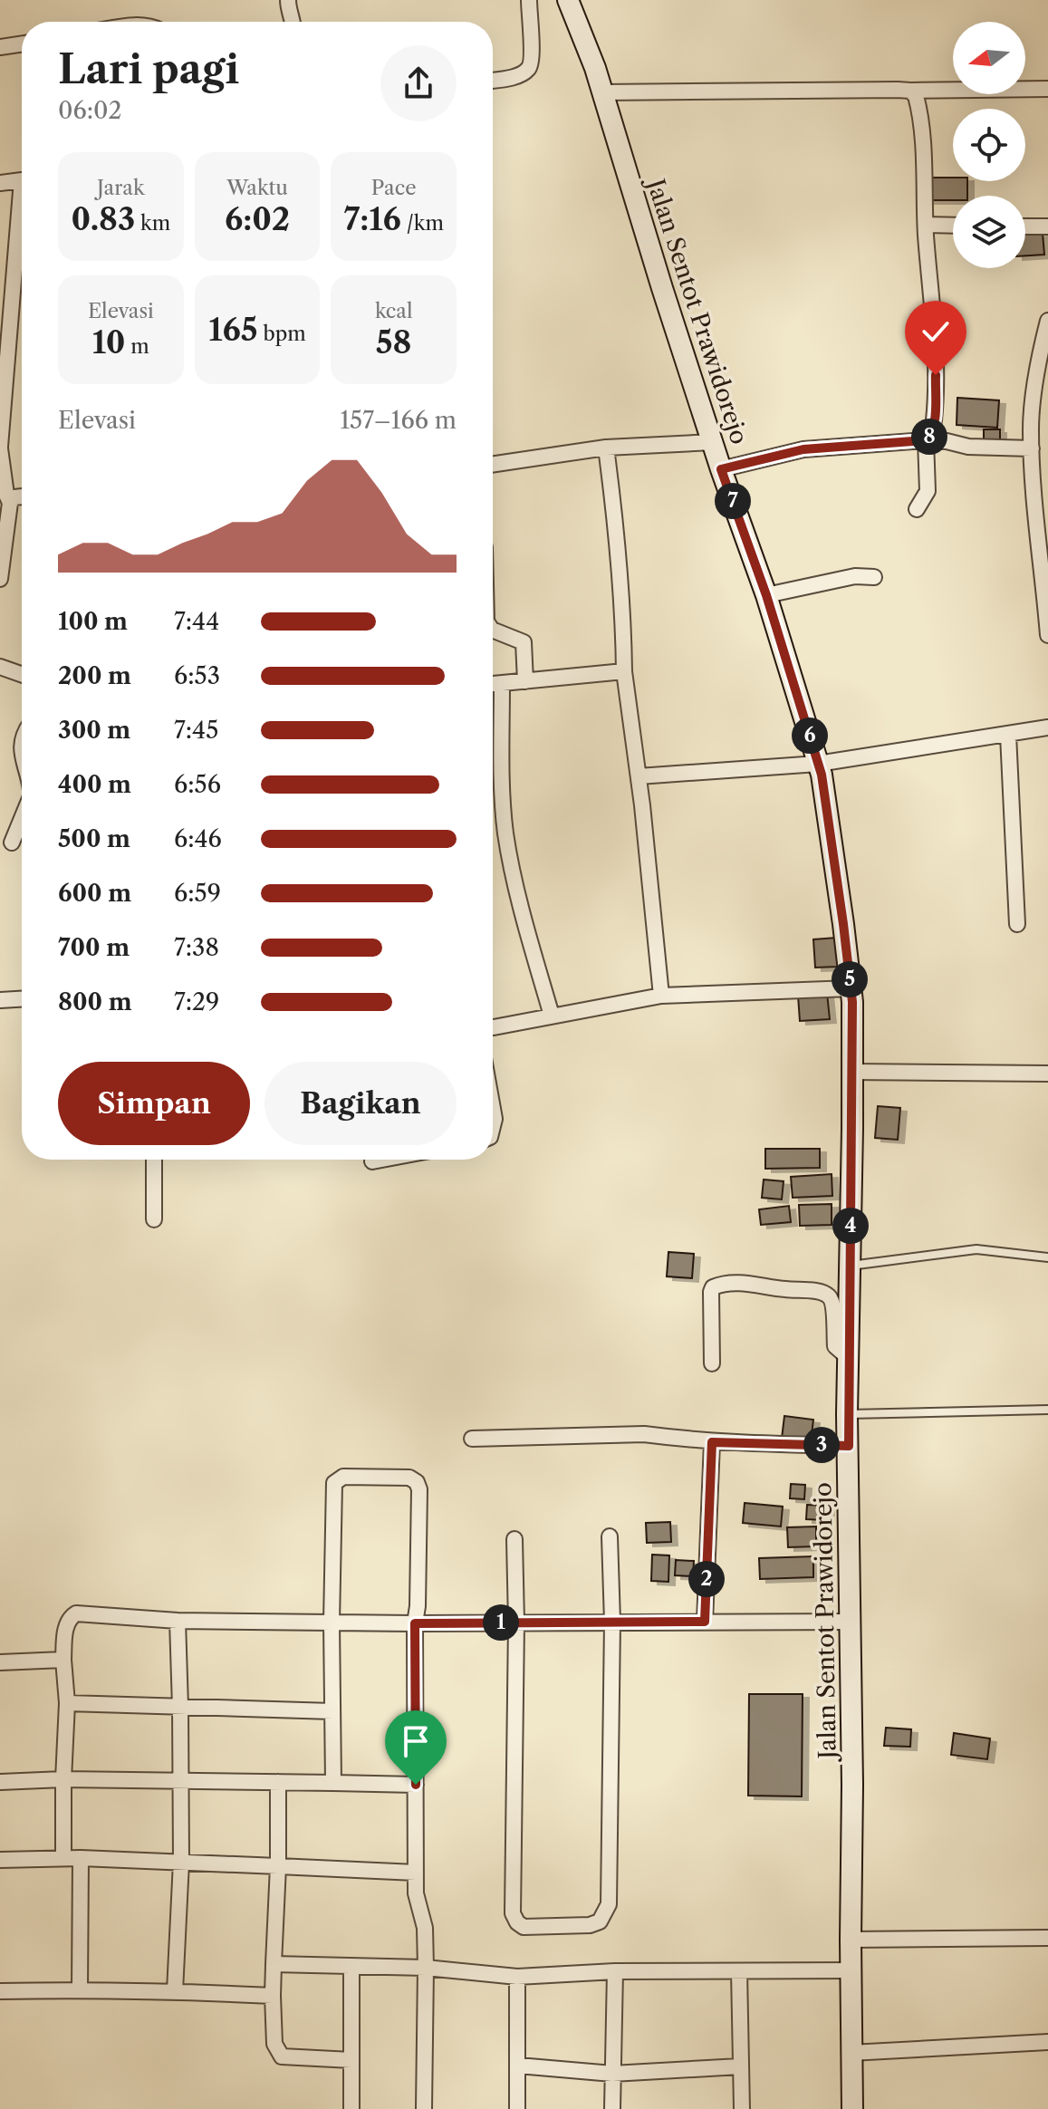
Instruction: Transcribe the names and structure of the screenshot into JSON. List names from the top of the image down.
{
  "streets": {
    "main road": ["Jalan Sentot Prawidorejo"]
  },
  "north": "left",
  "page": {
    "heading": ["Lari pagi", "06:02"],
    "stats": [
      ["Jarak", "0.83 km"],
      ["Waktu", "6:02"],
      ["Pace", "7:16 /km"],
      ["Elevasi", "10 m"],
      ["165 bpm"],
      ["kcal", "58"]
    ],
    "chart": ["Elevasi", "157–166 m"],
    "pins": [
      "8",
      "7",
      "6",
      "5",
      "4",
      "3",
      "2",
      "1"
    ],
    "list": [
      {
        "name": "100 m",
        "note": "7:44"
      },
      {
        "name": "200 m",
        "note": "6:53"
      },
      {
        "name": "300 m",
        "note": "7:45"
      },
      {
        "name": "400 m",
        "note": "6:56"
      },
      {
        "name": "500 m",
        "note": "6:46"
      },
      {
        "name": "600 m",
        "note": "6:59"
      },
      {
        "name": "700 m",
        "note": "7:38"
      },
      {
        "name": "800 m",
        "note": "7:29"
      }
    ],
    "buttons": ["Simpan", "Bagikan"]
  }
}
